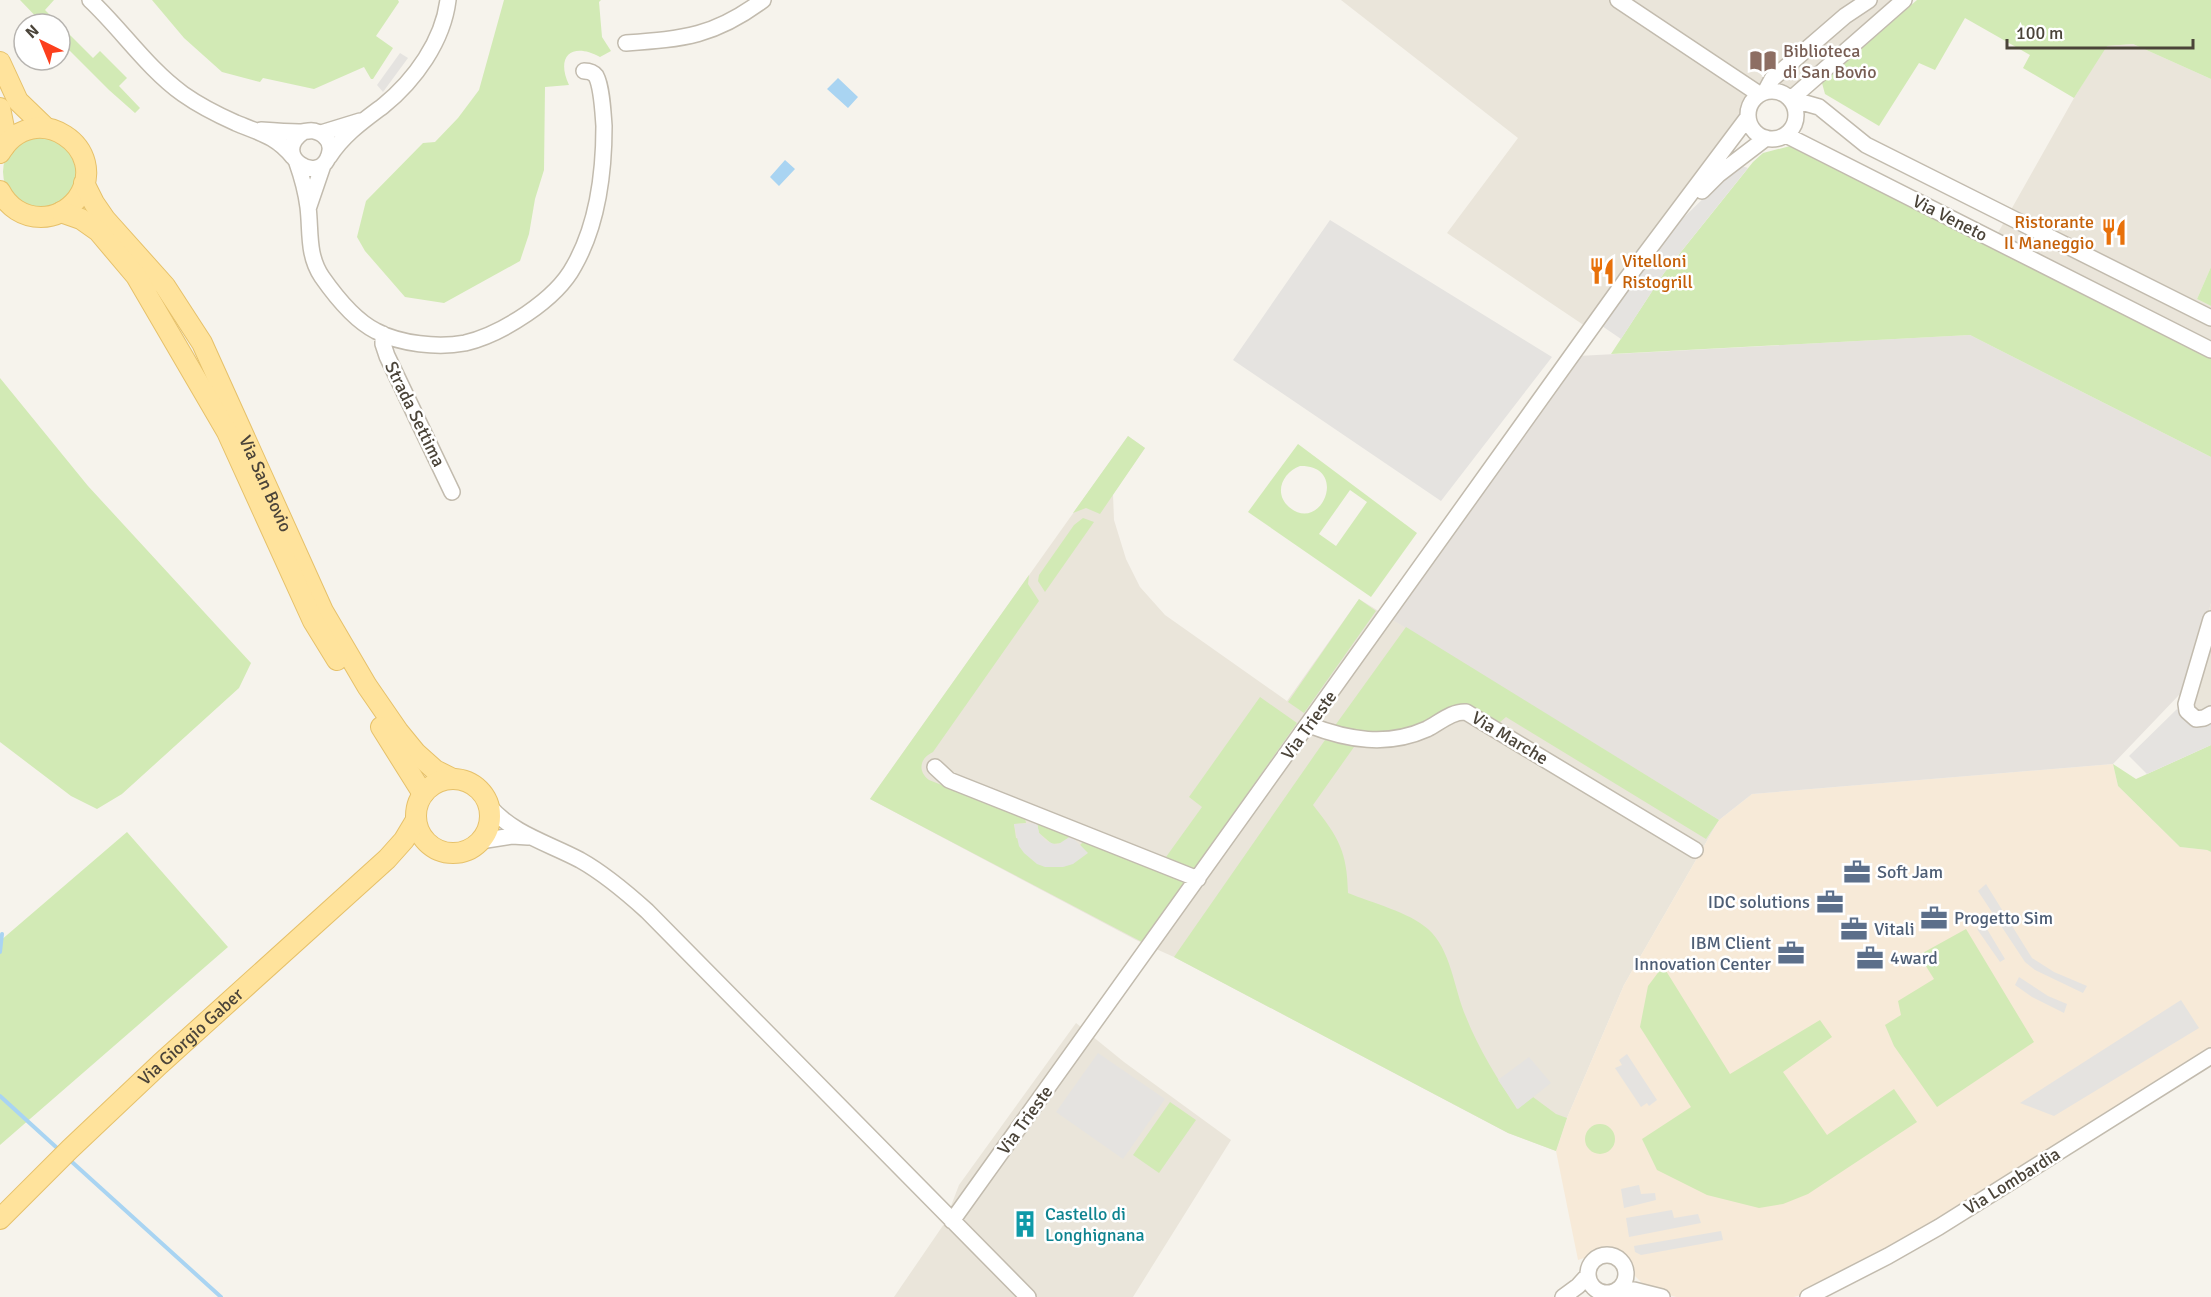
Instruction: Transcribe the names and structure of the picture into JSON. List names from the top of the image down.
{
  "streets": {
    "main road": ["Via San Bovio", "Via Giorgio Gaber"],
    "street": [
      "Via Veneto",
      "Strada Settima",
      "Via Trieste",
      "Via Marche",
      "Via Lombardia"
    ]
  },
  "crossings": [
    ["Via San Bovio", "Via Giorgio Gaber"],
    ["Via Trieste", "Via Marche"]
  ],
  "places": {
    "library": ["Biblioteca di San Bovio"],
    "restaurant": ["Ristorante Il Maneggio", "Vitelloni Ristogrill"],
    "office": [
      "Soft Jam",
      "IDC solutions",
      "Progetto Sim",
      "Vitali",
      "IBM Client Innovation Center",
      "4ward"
    ],
    "building": ["Castello di Longhignana"]
  },
  "scale_bar": "100 m",
  "north": "top left"
}
